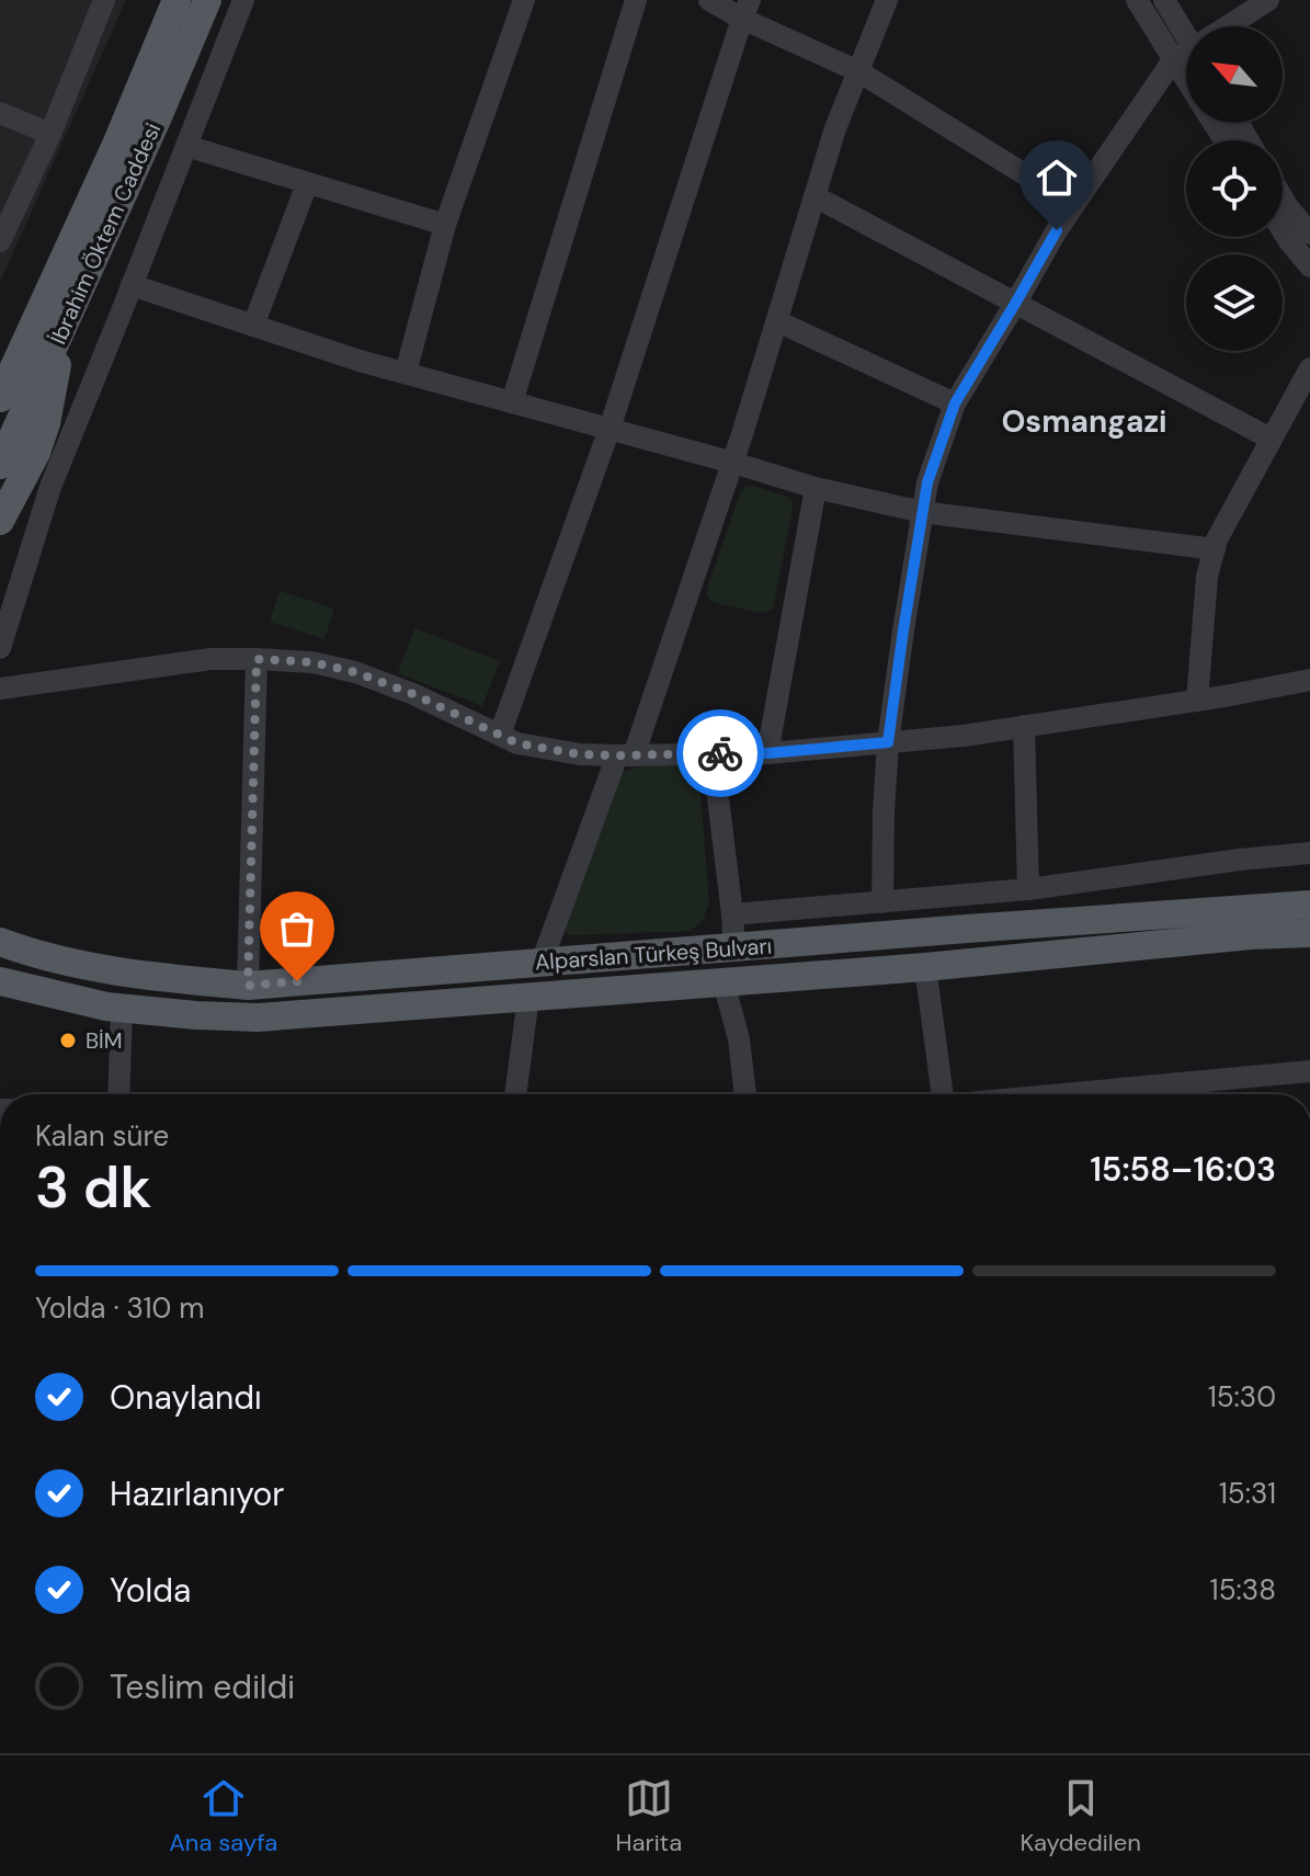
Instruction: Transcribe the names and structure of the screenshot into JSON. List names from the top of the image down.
{
  "streets": {
    "main road": ["İbrahim Öktem Caddesi", "Alparslan Türkeş Bulvarı"]
  },
  "districts": ["Osmangazi"],
  "places": ["BİM"],
  "north": "top left",
  "page": {
    "heading": ["3 dk", "Kalan süre", "15:58–16:03"],
    "bar": "Yolda · 310 m",
    "list": [
      ["Onaylandı", "15:30"],
      ["Hazırlanıyor", "15:31"],
      ["Yolda", "15:38"],
      "Teslim edildi"
    ],
    "tabs": ["Ana sayfa", "Harita", "Kaydedilen"]
  }
}
